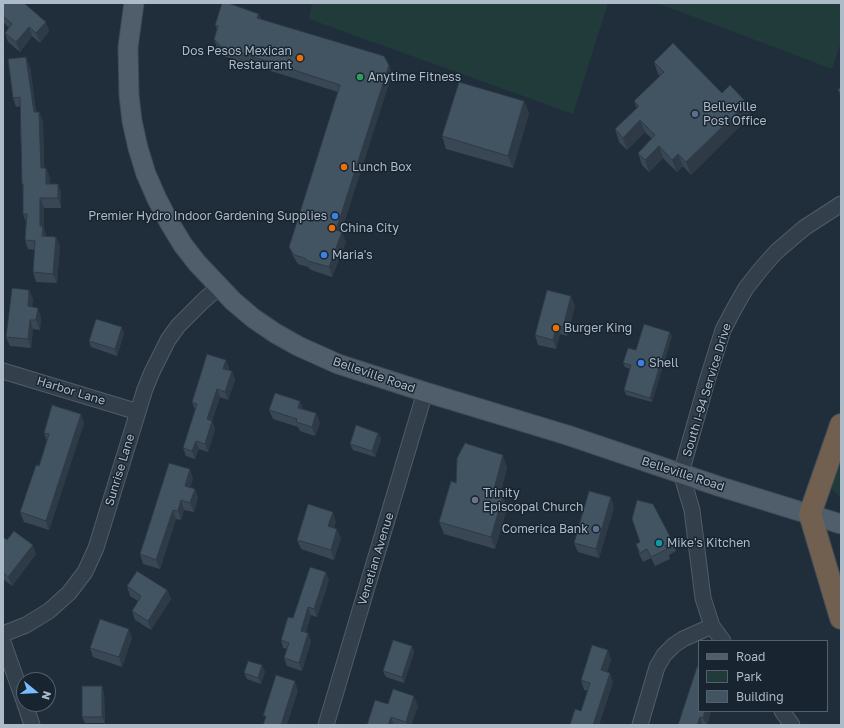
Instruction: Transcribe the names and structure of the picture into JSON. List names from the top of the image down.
{
  "streets": {
    "main road": ["Belleville Road"],
    "street": [
      "South I-94 Service Drive",
      "Harbor Lane",
      "Sunrise Lane",
      "Venetian Avenue"
    ]
  },
  "crossings": [
    ["Belleville Road", "South I-94 Service Drive"],
    ["Belleville Road", "Sunrise Lane"],
    ["Belleville Road", "Venetian Avenue"],
    ["Harbor Lane", "Sunrise Lane"]
  ],
  "places": [
    "Dos Pesos Mexican Restaurant",
    "Anytime Fitness",
    "Belleville Post Office",
    "Lunch Box",
    "Premier Hydro Indoor Gardening Supplies",
    "China City",
    "Maria's",
    "Burger King",
    "Shell",
    "Trinity Episcopal Church",
    "Comerica Bank",
    "Mike's Kitchen"
  ],
  "legend": ["Road", "Park", "Building"],
  "north": "right"
}
